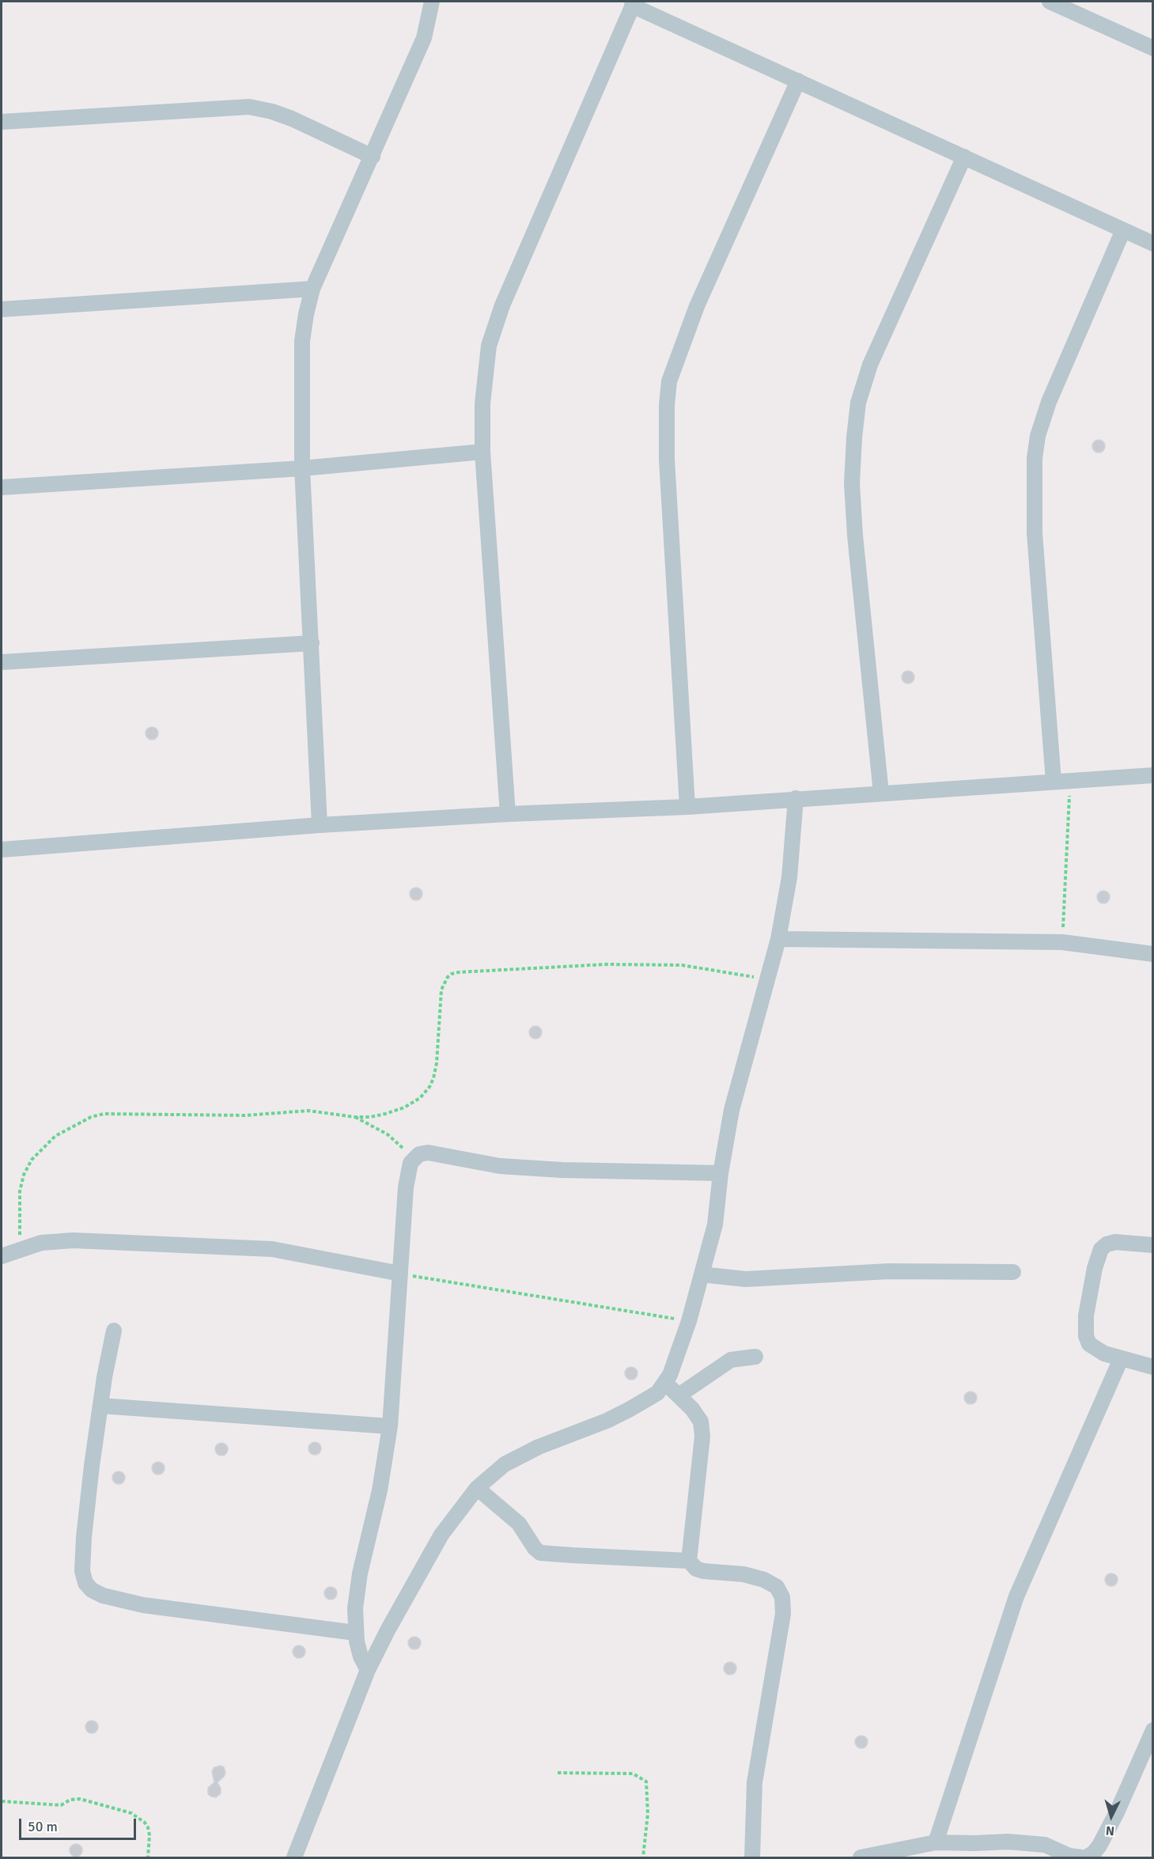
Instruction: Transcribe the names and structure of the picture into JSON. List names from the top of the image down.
{
  "scale_bar": "50 m",
  "north": "bottom"
}
